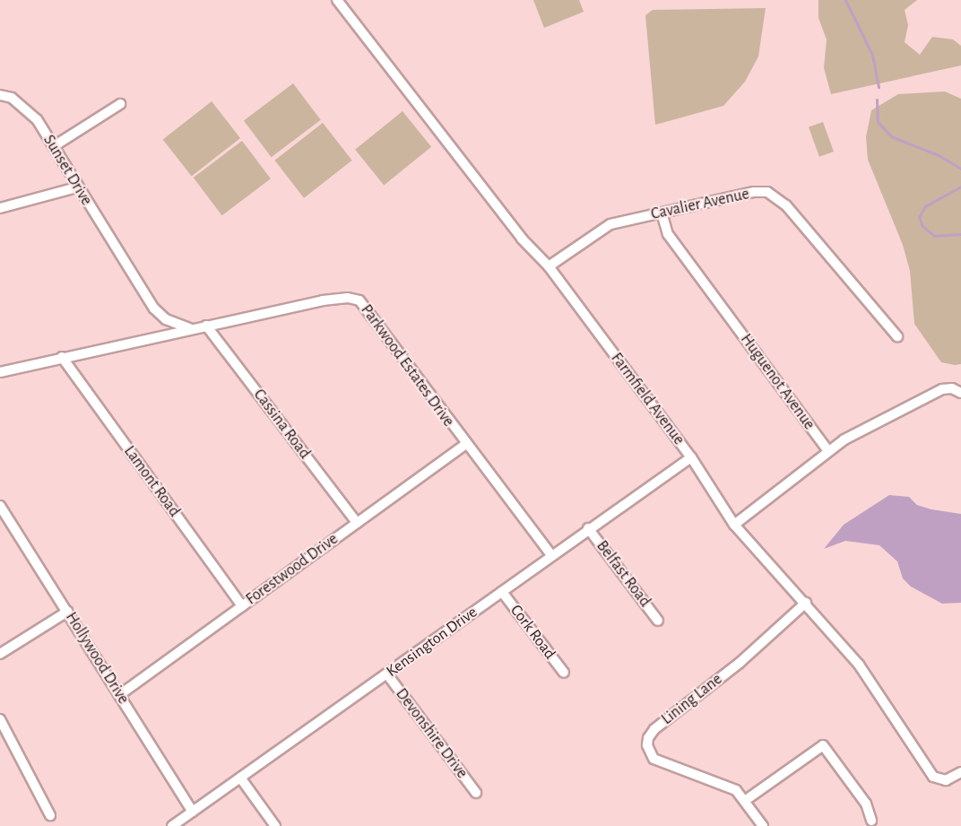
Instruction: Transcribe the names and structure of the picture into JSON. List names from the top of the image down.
{
  "streets": {
    "street": [
      "Sunset Drive",
      "Cavalier Avenue",
      "Parkwood Estates Drive",
      "Huguenot Avenue",
      "Farmfield Avenue",
      "Cassina Road",
      "Lamont Road",
      "Forestwood Drive",
      "Belfast Road",
      "Cork Road",
      "Kensington Drive",
      "Hollywood Drive",
      "Lining Lane",
      "Devonshire Drive"
    ]
  },
  "crossings": [
    ["Cavalier Avenue", "Huguenot Avenue"],
    ["Cavalier Avenue", "Farmfield Avenue"],
    ["Parkwood Estates Drive", "Cassina Road"],
    ["Parkwood Estates Drive", "Forestwood Drive"],
    ["Parkwood Estates Drive", "Kensington Drive"],
    ["Farmfield Avenue", "Kensington Drive"],
    ["Farmfield Avenue", "Lining Lane"],
    ["Cassina Road", "Forestwood Drive"],
    ["Lamont Road", "Forestwood Drive"],
    ["Forestwood Drive", "Hollywood Drive"],
    ["Belfast Road", "Kensington Drive"],
    ["Cork Road", "Kensington Drive"],
    ["Kensington Drive", "Hollywood Drive"],
    ["Kensington Drive", "Devonshire Drive"]
  ]
}
